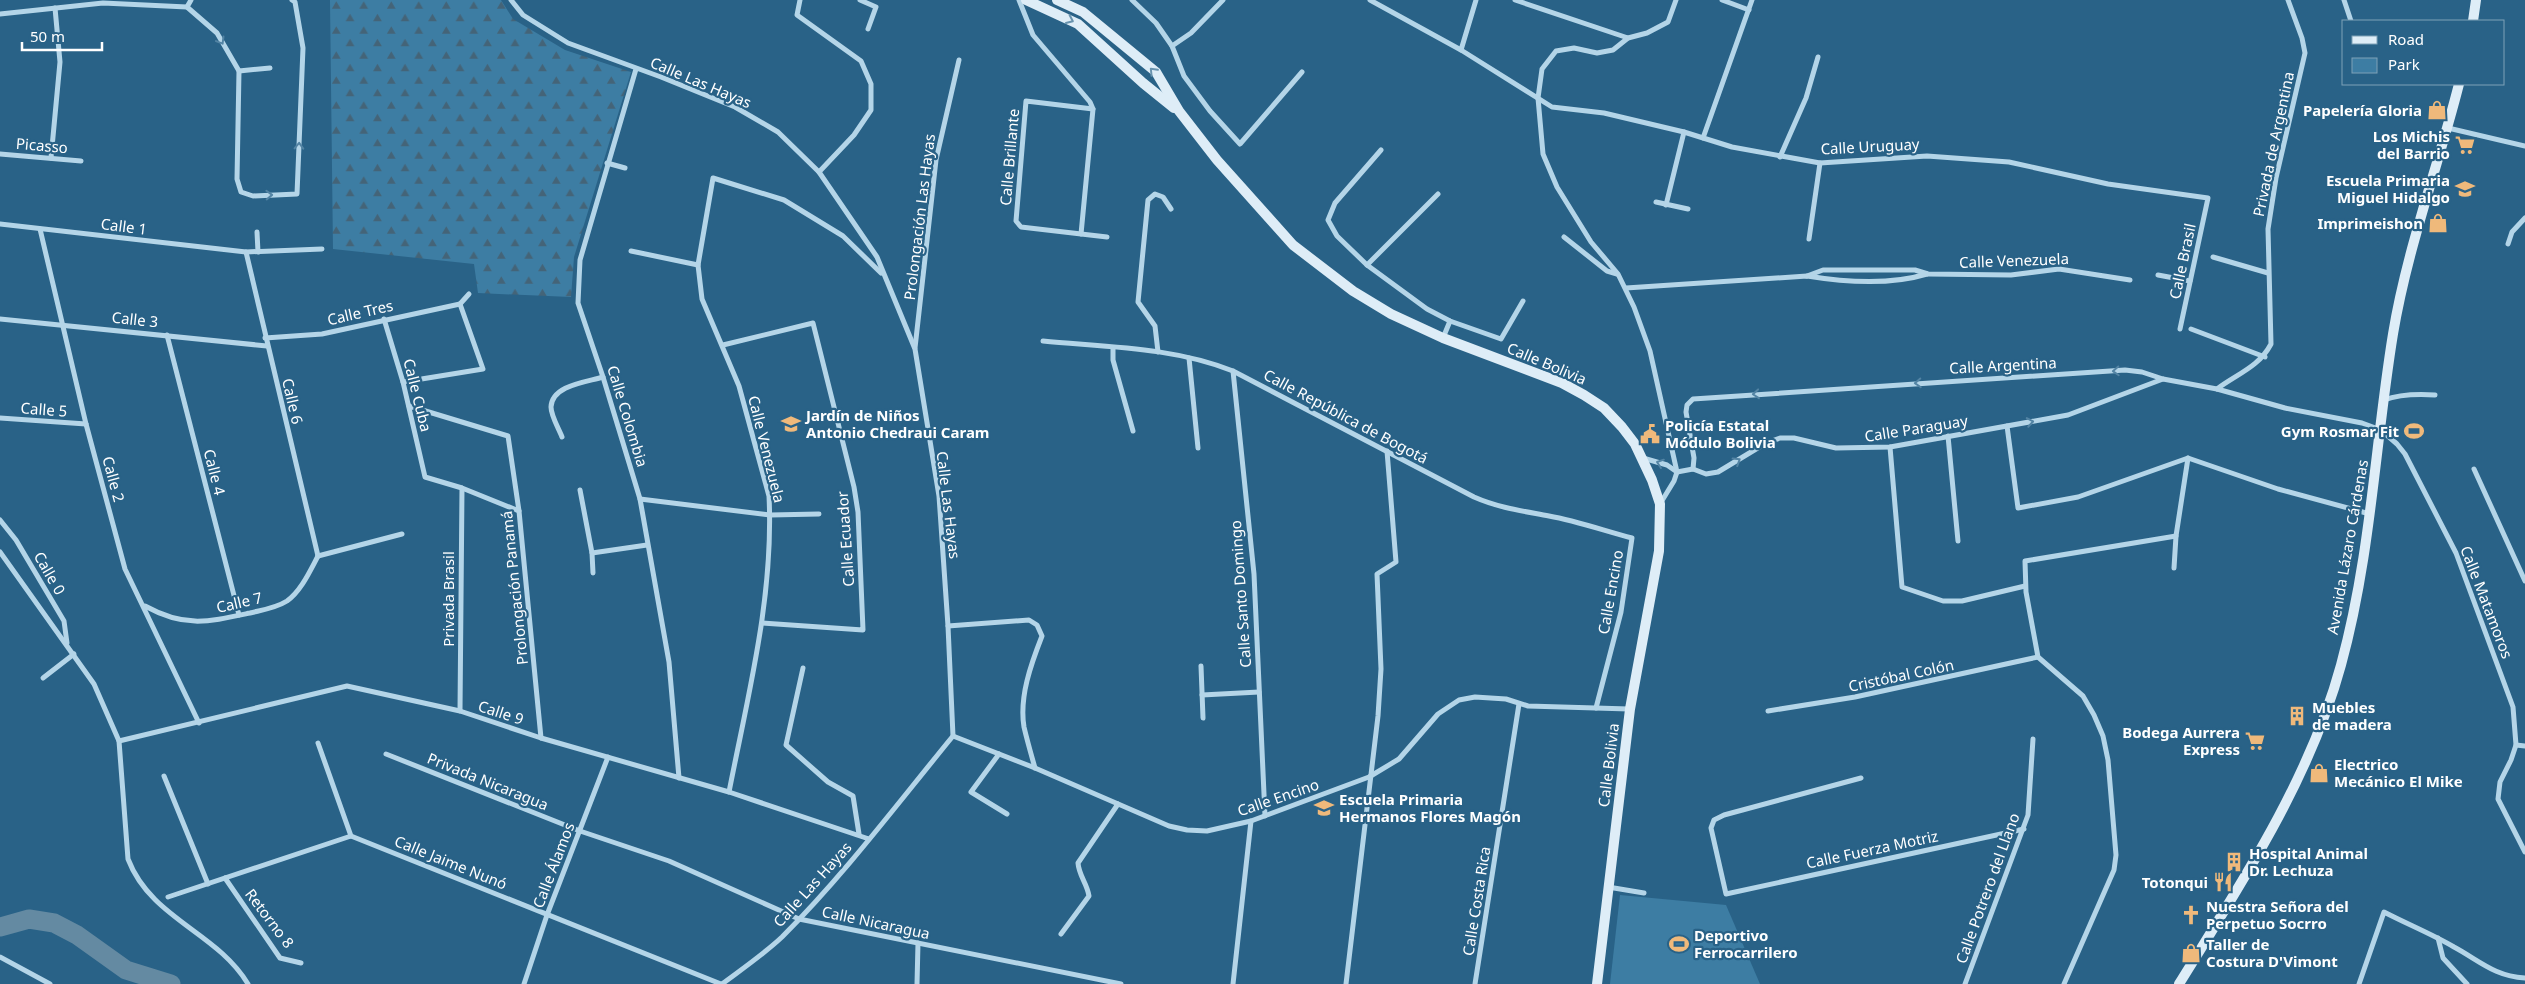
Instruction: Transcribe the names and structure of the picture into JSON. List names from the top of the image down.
{
  "streets": {
    "main road": ["Calle Bolivia", "Avenida Lázaro Cárdenas"],
    "street": [
      "Calle Las Hayas",
      "Privada de Argentina",
      "Picasso",
      "Calle Uruguay",
      "Calle Brillante",
      "Prolongación Las Hayas",
      "Calle 1",
      "Calle Venezuela",
      "Calle Brasil",
      "Calle Tres",
      "Calle 3",
      "Calle Argentina",
      "Calle Cuba",
      "Calle 6",
      "Calle 5",
      "Calle Colombia",
      "Calle República de Bogotá",
      "Calle Paraguay",
      "Calle 4",
      "Calle 2",
      "Calle Ecuador",
      "Calle 0",
      "Prolongación Panamá",
      "Calle Encino",
      "Calle Santo Domingo",
      "Privada Brasil",
      "Calle 7",
      "Calle Matamoros",
      "Cristóbal Colón",
      "Calle 9",
      "Privada Nicaragua",
      "Calle Fuerza Motriz",
      "Calle Jaime Nunó",
      "Calle Álamos",
      "Calle Potrero del Llano",
      "Calle Costa Rica",
      "Retorno 8",
      "Calle Nicaragua"
    ]
  },
  "crossings": [
    ["Calle Las Hayas", "Prolongación Las Hayas"],
    ["Calle Las Hayas", "Calle Venezuela"],
    ["Calle Las Hayas", "Calle Colombia"],
    ["Calle Las Hayas", "Calle Encino"],
    ["Calle Las Hayas", "Calle 9"],
    ["Calle Las Hayas", "Calle Jaime Nunó"],
    ["Calle Las Hayas", "Calle Nicaragua"],
    ["Calle Uruguay", "Calle Brasil"],
    ["Calle 1", "Calle 6"],
    ["Calle 1", "Calle 2"],
    ["Calle Venezuela", "Calle Ecuador"],
    ["Calle Venezuela", "Calle 9"],
    ["Calle Tres", "Calle Cuba"],
    ["Calle Tres", "Calle 6"],
    ["Calle 3", "Calle 6"],
    ["Calle 3", "Calle 4"],
    ["Calle 3", "Calle 2"],
    ["Calle Bolivia", "Calle Encino"],
    ["Calle Argentina", "Calle Paraguay"],
    ["Calle Argentina", "Avenida Lázaro Cárdenas"],
    ["Calle Argentina", "Calle Matamoros"],
    ["Calle Cuba", "Prolongación Panamá"],
    ["Calle Cuba", "Privada Brasil"],
    ["Calle 6", "Calle 7"],
    ["Calle 5", "Calle 2"],
    ["Calle Colombia", "Calle 9"],
    ["Calle República de Bogotá", "Calle Encino"],
    ["Calle República de Bogotá", "Calle Santo Domingo"],
    ["Calle 4", "Calle 7"],
    ["Calle 2", "Calle 7"],
    ["Calle 2", "Calle 9"],
    ["Avenida Lázaro Cárdenas", "Calle Matamoros"],
    ["Prolongación Panamá", "Calle 9"],
    ["Calle Encino", "Calle Santo Domingo"],
    ["Calle Encino", "Calle Costa Rica"],
    ["Privada Brasil", "Calle 9"],
    ["Calle 9", "Calle Álamos"],
    ["Privada Nicaragua", "Calle Álamos"],
    ["Privada Nicaragua", "Calle Nicaragua"],
    ["Calle Fuerza Motriz", "Calle Potrero del Llano"],
    ["Calle Jaime Nunó", "Calle Álamos"],
    ["Calle Álamos", "Calle Nicaragua"]
  ],
  "one_way": ["Calle Argentina", "Calle Paraguay"],
  "places": {
    "shop": [
      "Papelería Gloria",
      "Imprimeishon",
      "Electrico Mecánico El Mike",
      "Taller de Costura D'Vimont"
    ],
    "supermarket": ["Los Michis del Barrio", "Bodega Aurrera Express"],
    "school or university": ["Escuela Primaria Miguel Hidalgo", "Jardín de Niños Antonio Chedraui Caram", "Escuela Primaria Hermanos Flores Magón"],
    "sports": ["Gym Rosmar Fit", "Deportivo Ferrocarrilero"],
    "public building": ["Policía Estatal Módulo Bolivia"],
    "building": ["Muebles de madera", "Hospital Animal Dr. Lechuza"],
    "restaurant": ["Totonqui"],
    "church": ["Nuestra Señora del Perpetuo Socrro"]
  },
  "legend": ["Road", "Park"],
  "scale_bar": "50 m"
}
